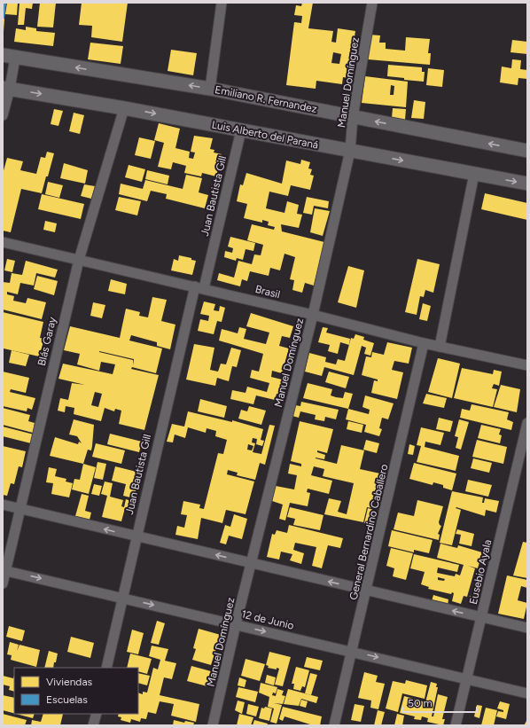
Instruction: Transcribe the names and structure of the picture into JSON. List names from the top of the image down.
{
  "streets": {
    "main road": ["Emiliano R. Fernandez", "Luis Alberto del Paraná"],
    "street": [
      "Manuel Domínguez",
      "Juan Bautista Gill",
      "Brasil",
      "Blás Garay",
      "General Bernardino Caballero",
      "Eusebio Ayala",
      "12 de Junio"
    ]
  },
  "crossings": [
    ["Manuel Domínguez", "Emiliano R. Fernandez"],
    ["Manuel Domínguez", "Luis Alberto del Paraná"],
    ["Manuel Domínguez", "Brasil"],
    ["Manuel Domínguez", "12 de Junio"],
    ["Luis Alberto del Paraná", "Juan Bautista Gill"],
    ["Luis Alberto del Paraná", "Blás Garay"],
    ["Juan Bautista Gill", "Brasil"],
    ["Juan Bautista Gill", "12 de Junio"],
    ["Brasil", "Blás Garay"],
    ["Brasil", "General Bernardino Caballero"],
    ["Blás Garay", "12 de Junio"],
    ["General Bernardino Caballero", "12 de Junio"],
    ["Eusebio Ayala", "12 de Junio"]
  ],
  "one_way": ["Emiliano R. Fernandez", "Luis Alberto del Paraná"],
  "legend": ["Viviendas", "Escuelas"],
  "scale_bar": "50 m"
}
